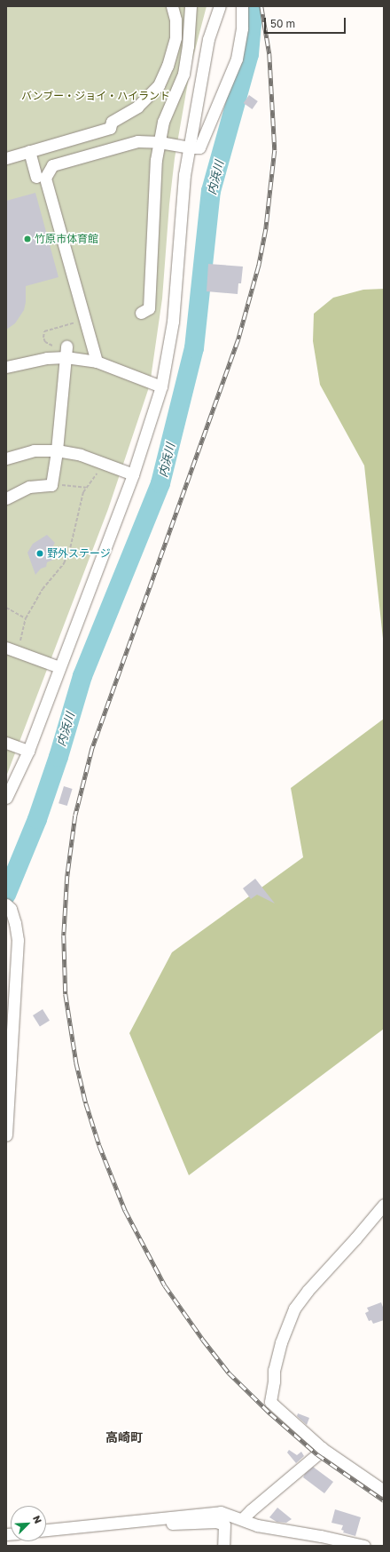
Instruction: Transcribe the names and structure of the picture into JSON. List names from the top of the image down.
{
  "districts": ["高崎町"],
  "water": ["内浜川"],
  "parks": ["バンブー・ジョイ・ハイランド"],
  "places": ["竹原市体育館", "野外ステージ"],
  "scale_bar": "50 m",
  "north": "top right"
}
